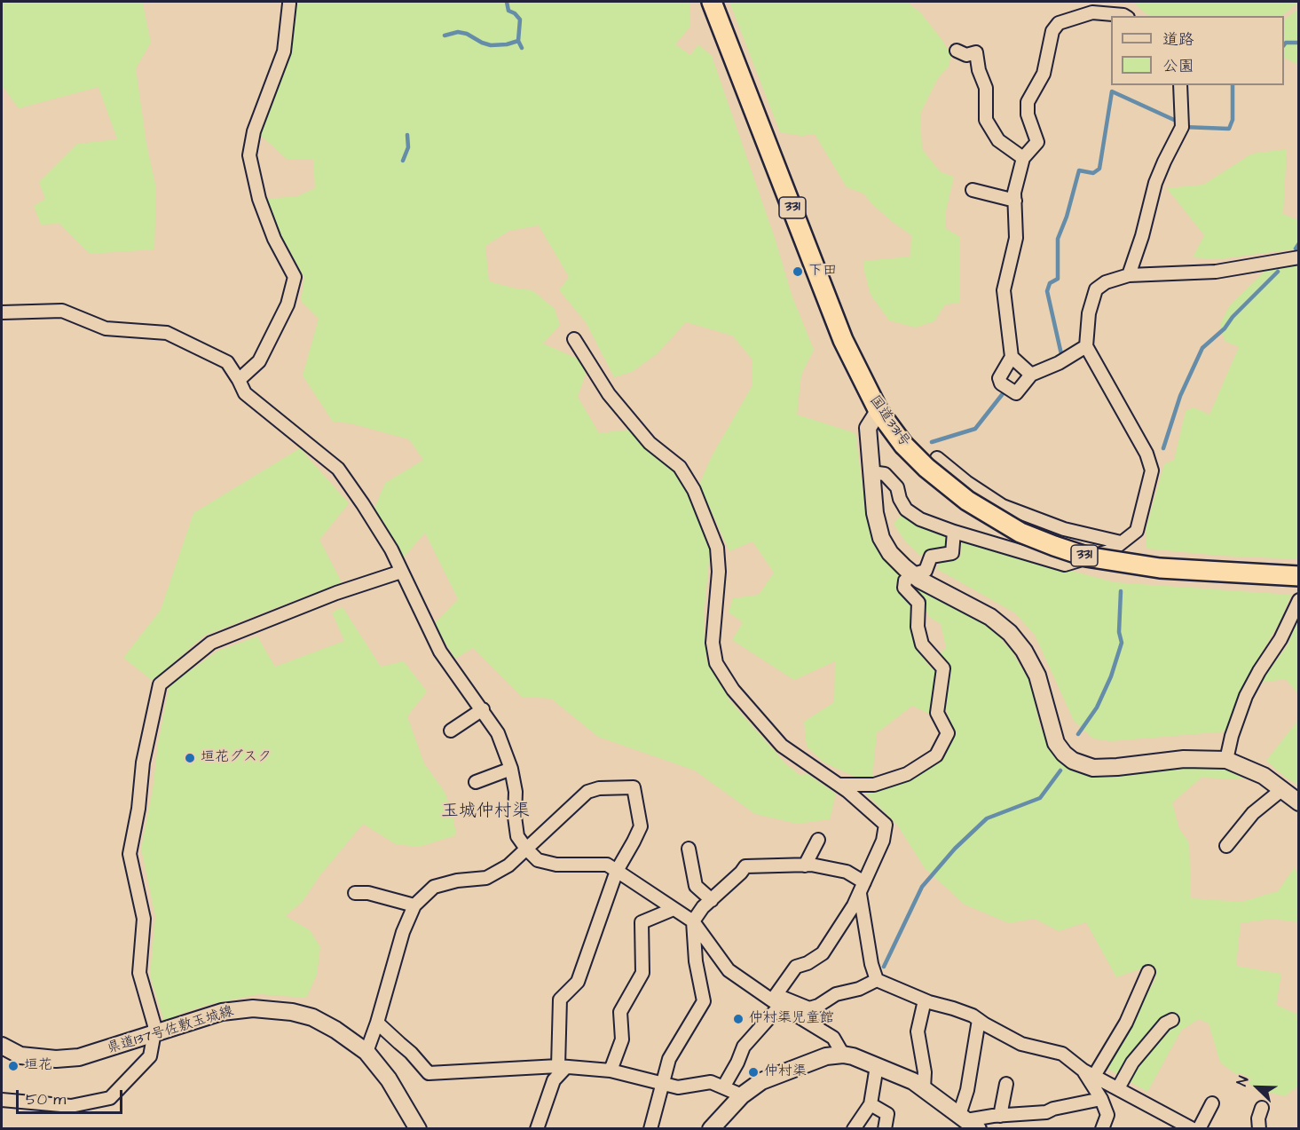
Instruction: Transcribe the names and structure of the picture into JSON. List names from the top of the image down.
{
  "streets": {
    "highway": ["331", "国道331号"],
    "main road": ["県道137号佐敷玉城線"]
  },
  "districts": ["玉城仲村渠"],
  "places": [
    "下田",
    "垣花グスク",
    "仲村渠児童館",
    "垣花",
    "仲村渠"
  ],
  "legend": ["道路", "公園"],
  "scale_bar": "50 m",
  "north": "top left"
}
